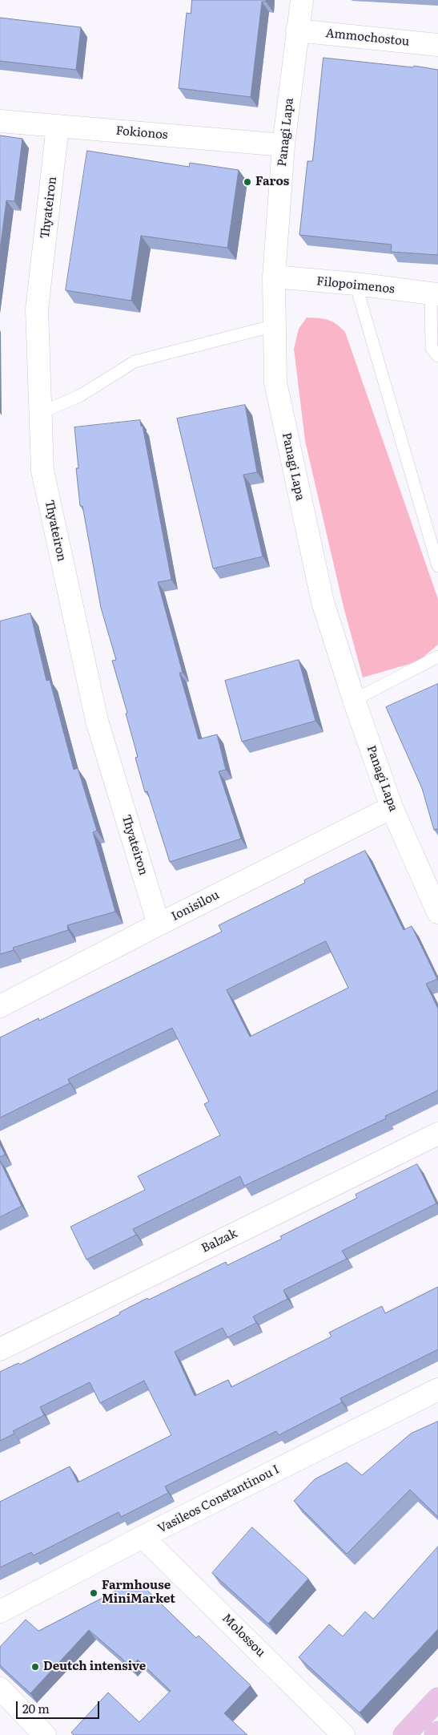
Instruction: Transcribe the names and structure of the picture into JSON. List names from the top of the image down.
{
  "streets": {
    "street": [
      "Ammochostou",
      "Panagi Lapa",
      "Fokionos",
      "Thyateiron",
      "Filopoimenos",
      "Ionisilou",
      "Balzak",
      "Vasileos Constantinou I",
      "Molossou"
    ]
  },
  "crossings": [
    ["Ammochostou", "Panagi Lapa"],
    ["Panagi Lapa", "Fokionos"],
    ["Panagi Lapa", "Filopoimenos"],
    ["Panagi Lapa", "Ionisilou"],
    ["Fokionos", "Thyateiron"],
    ["Thyateiron", "Ionisilou"],
    ["Vasileos Constantinou I", "Molossou"]
  ],
  "places": ["Faros", "Farmhouse MiniMarket", "Deutch intensive"],
  "scale_bar": "20 m"
}
